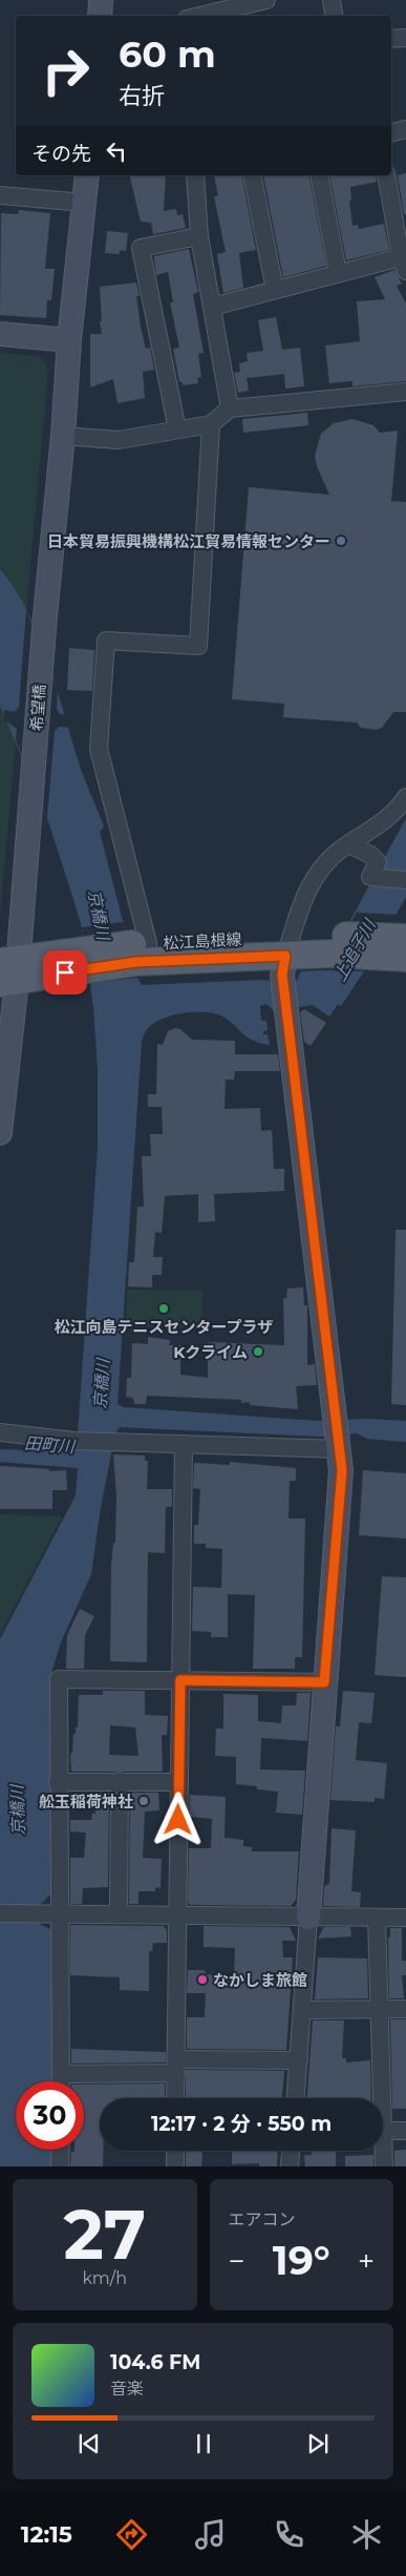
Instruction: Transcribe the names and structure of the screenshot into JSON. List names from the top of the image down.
{
  "streets": {
    "main road": ["松江島根線"],
    "street": ["希望橋"]
  },
  "crossings": [
    ["希望橋", "松江島根線"]
  ],
  "water": ["京橋川", "上追子川", "田町川"],
  "places": [
    "日本貿易振興機構松江貿易情報センター",
    "松江向島テニスセンタープラザ",
    "Kクライム",
    "舩玉稲荷神社",
    "なかしま旅館"
  ],
  "page": {
    "turn": ["60 m", "右折"],
    "then": "その先",
    "limit": "30",
    "trip": "12:17 · 2 分 · 550 m",
    "tile": [
      ["27", "km/h"],
      "エアコン"
    ],
    "heat": ["−", "19°", "+"],
    "song": ["104.6 FM", "音楽"],
    "tabs": "12:15"
  }
}
